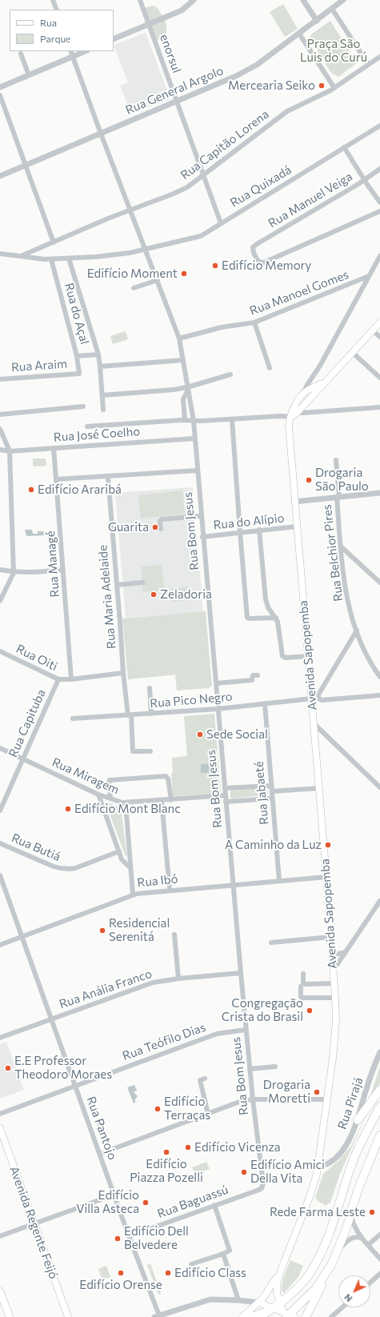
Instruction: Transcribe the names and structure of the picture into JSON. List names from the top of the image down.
{
  "streets": {
    "main road": ["Avenida Sapopemba", "Avenida Regente Feijó"],
    "street": [
      "enorsul",
      "Rua General Argolo",
      "Rua Capitão Lorena",
      "Rua Quixadá",
      "Rua Manuel Veiga",
      "Rua Manoel Gomes",
      "Rua do Açal",
      "Rua Araim",
      "Rua José Coelho",
      "Rua do Alípio",
      "Rua Bom Jesus",
      "Rua Belchior Pires",
      "Rua Managé",
      "Rua Maria Adelaide",
      "Rua Oiti",
      "Rua Pico Negro",
      "Rua Capituba",
      "Rua Miragem",
      "Rua Jabaeté",
      "Rua Butiá",
      "Rua Ibó",
      "Rua Anália Franco",
      "Rua Teófilo Dias",
      "Rua Pirajá",
      "Rua Pantojo",
      "Rua Baguassú"
    ]
  },
  "crossings": [
    ["enorsul", "Rua General Argolo"],
    ["enorsul", "Rua Capitão Lorena"],
    ["enorsul", "Rua Quixadá"],
    ["Rua Capitão Lorena", "Rua Quixadá"],
    ["Rua Quixadá", "Rua do Açal"],
    ["Rua Quixadá", "Rua Bom Jesus"],
    ["Rua Manoel Gomes", "Rua Bom Jesus"],
    ["Rua do Açal", "Rua Araim"],
    ["Rua José Coelho", "Rua Bom Jesus"],
    ["Rua José Coelho", "Rua Managé"],
    ["Rua do Alípio", "Rua Bom Jesus"],
    ["Rua do Alípio", "Avenida Sapopemba"],
    ["Rua Bom Jesus", "Rua Pico Negro"],
    ["Rua Bom Jesus", "Rua Miragem"],
    ["Rua Bom Jesus", "Rua Ibó"],
    ["Rua Bom Jesus", "Rua Anália Franco"],
    ["Rua Bom Jesus", "Rua Teófilo Dias"],
    ["Rua Bom Jesus", "Rua Baguassú"],
    ["Rua Managé", "Rua Oiti"],
    ["Rua Maria Adelaide", "Rua Oiti"],
    ["Rua Maria Adelaide", "Rua Pico Negro"],
    ["Avenida Sapopemba", "Rua Pico Negro"],
    ["Avenida Sapopemba", "Rua Ibó"],
    ["Avenida Sapopemba", "Rua Pirajá"],
    ["Rua Oiti", "Rua Capituba"],
    ["Rua Pico Negro", "Rua Jabaeté"],
    ["Rua Capituba", "Rua Miragem"],
    ["Rua Jabaeté", "Rua Ibó"],
    ["Rua Ibó", "Rua Pantojo"],
    ["Rua Anália Franco", "Rua Pantojo"],
    ["Rua Teófilo Dias", "Rua Pantojo"],
    ["Rua Pantojo", "Rua Baguassú"]
  ],
  "parks": ["Praça São Luis do Curú"],
  "places": [
    "Mercearia Seiko",
    "Edifício Memory",
    "Edifício Moment",
    "Drogaria São Paulo",
    "Edifício Araribá",
    "Guarita",
    "Zeladoria",
    "Sede Social",
    "Edifício Mont Blanc",
    "A Caminho da Luz",
    "Residencial Serenitá",
    "Congregação Crista do Brasil",
    "E.E Professor Theodoro Moraes",
    "Drogaria Moretti",
    "Edifício Terraças",
    "Edifício Vicenza",
    "Edifício Piazza Pozelli",
    "Edifício Amici Della Vita",
    "Edifício Villa Asteca",
    "Rede Farma Leste",
    "Edifício Dell Belvedere",
    "Edifício Orense",
    "Edifício Class"
  ],
  "legend": ["Rua", "Parque"],
  "north": "bottom left"
}
